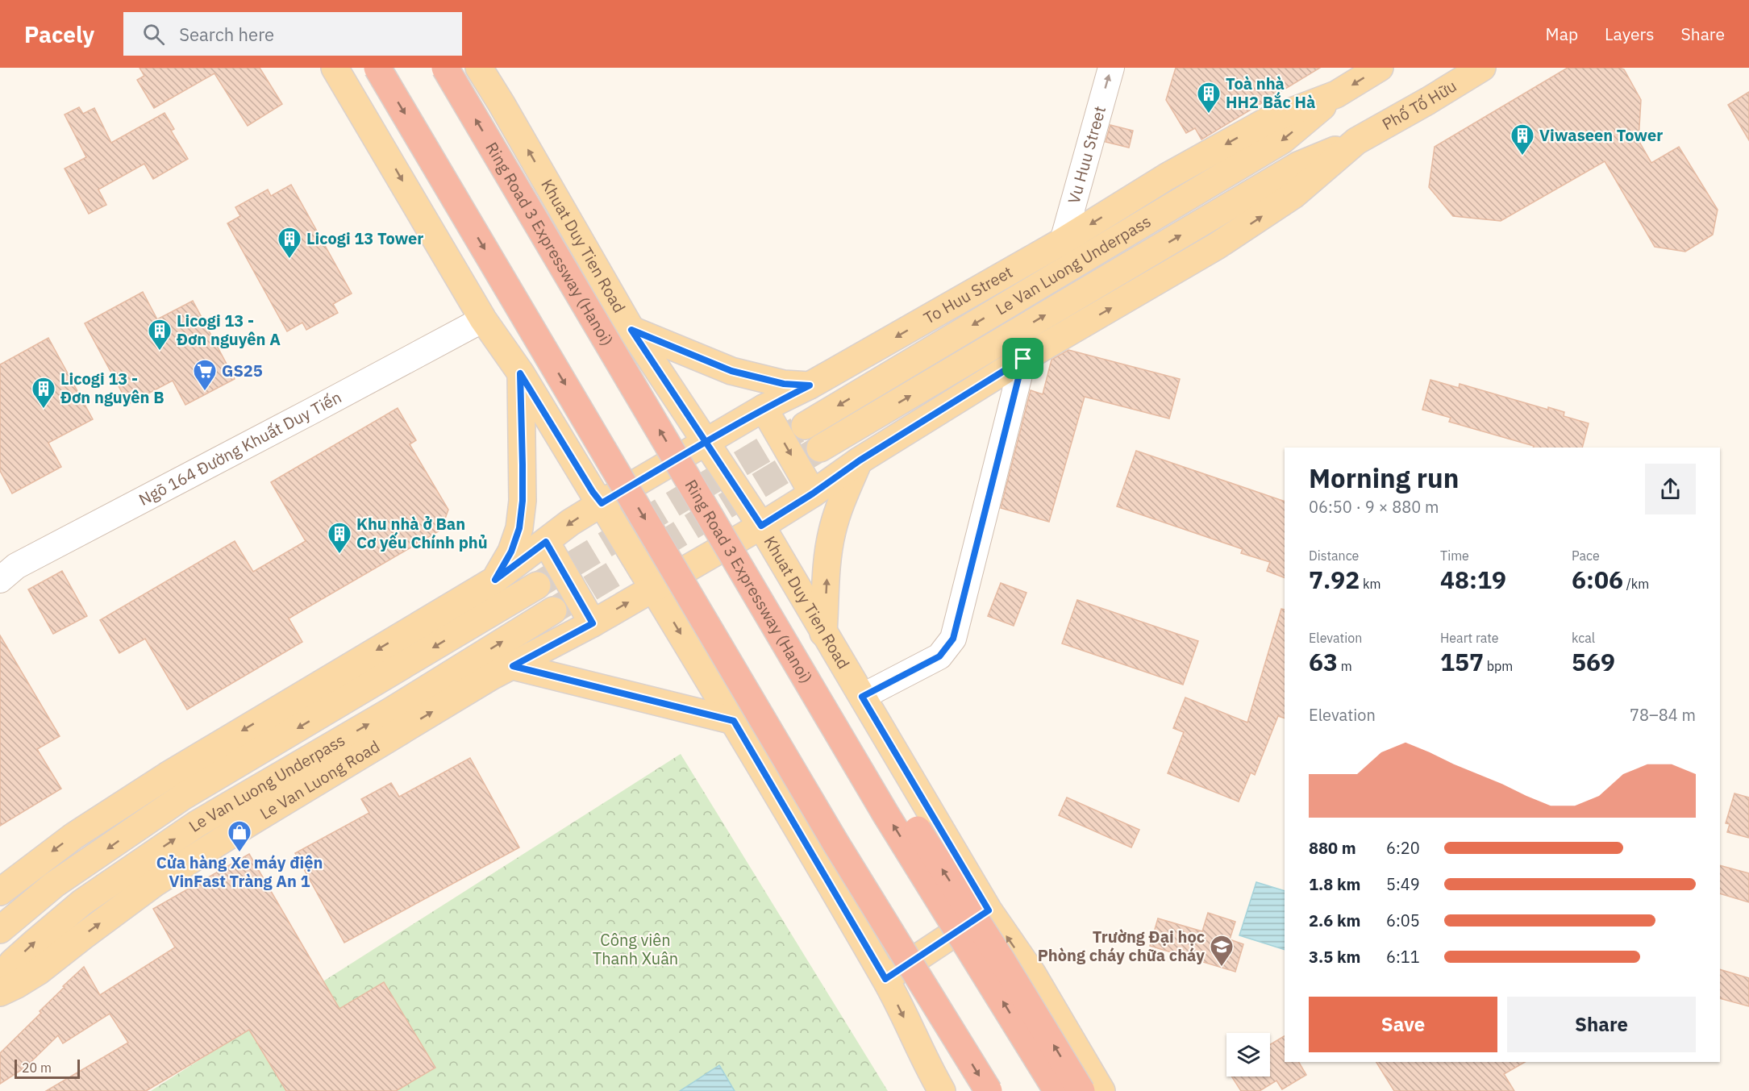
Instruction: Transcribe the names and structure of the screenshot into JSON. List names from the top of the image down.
{
  "streets": {
    "highway": ["Ring Road 3 Expressway (Hanoi)"],
    "main road": [
      "Phố Tố Hữu",
      "Khuat Duy Tien Road",
      "Le Van Luong Underpass",
      "To Huu Street",
      "Le Van Luong Road"
    ],
    "street": ["Vu Huu Street", "Ngõ 164 Đường Khuất Duy Tiến"]
  },
  "crossings": [
    ["Phố Tố Hữu", "Le Van Luong Underpass"],
    ["Vu Huu Street", "To Huu Street"],
    ["Khuat Duy Tien Road", "To Huu Street"],
    ["Le Van Luong Underpass", "To Huu Street"]
  ],
  "one_way": ["Vu Huu Street"],
  "parks": ["Công viên Thanh Xuân"],
  "places": {
    "building": [
      "Toà nhà HH2 Bắc Hà",
      "Viwaseen Tower",
      "Licogi 13 Tower",
      "Licogi 13 - Đơn nguyên A",
      "Licogi 13 - Đơn nguyên B",
      "Khu nhà ở Ban Cơ yếu Chính phủ"
    ],
    "supermarket": ["GS25"],
    "shop": ["Cửa hàng Xe máy điện VinFast Tràng An 1"],
    "school or university": ["Trường Đại học Phòng cháy chữa cháy"]
  },
  "scale_bar": "20 m",
  "page": {
    "header": "Pacely",
    "search": "Search here",
    "nav": ["Map", "Layers", "Share"],
    "heading": ["Morning run", "06:50 · 9 × 880 m"],
    "stats": [
      ["Distance", "7.92 km"],
      ["Time", "48:19"],
      ["Pace", "6:06 /km"],
      ["Elevation", "63 m"],
      ["Heart rate", "157 bpm"],
      ["kcal", "569"]
    ],
    "chart": ["Elevation", "78–84 m"],
    "list": [
      {
        "name": "880 m",
        "note": "6:20"
      },
      {
        "name": "1.8 km",
        "note": "5:49"
      },
      {
        "name": "2.6 km",
        "note": "6:05"
      },
      {
        "name": "3.5 km",
        "note": "6:11"
      }
    ],
    "buttons": ["Save", "Share"],
    "scale": "20 m"
  }
}
